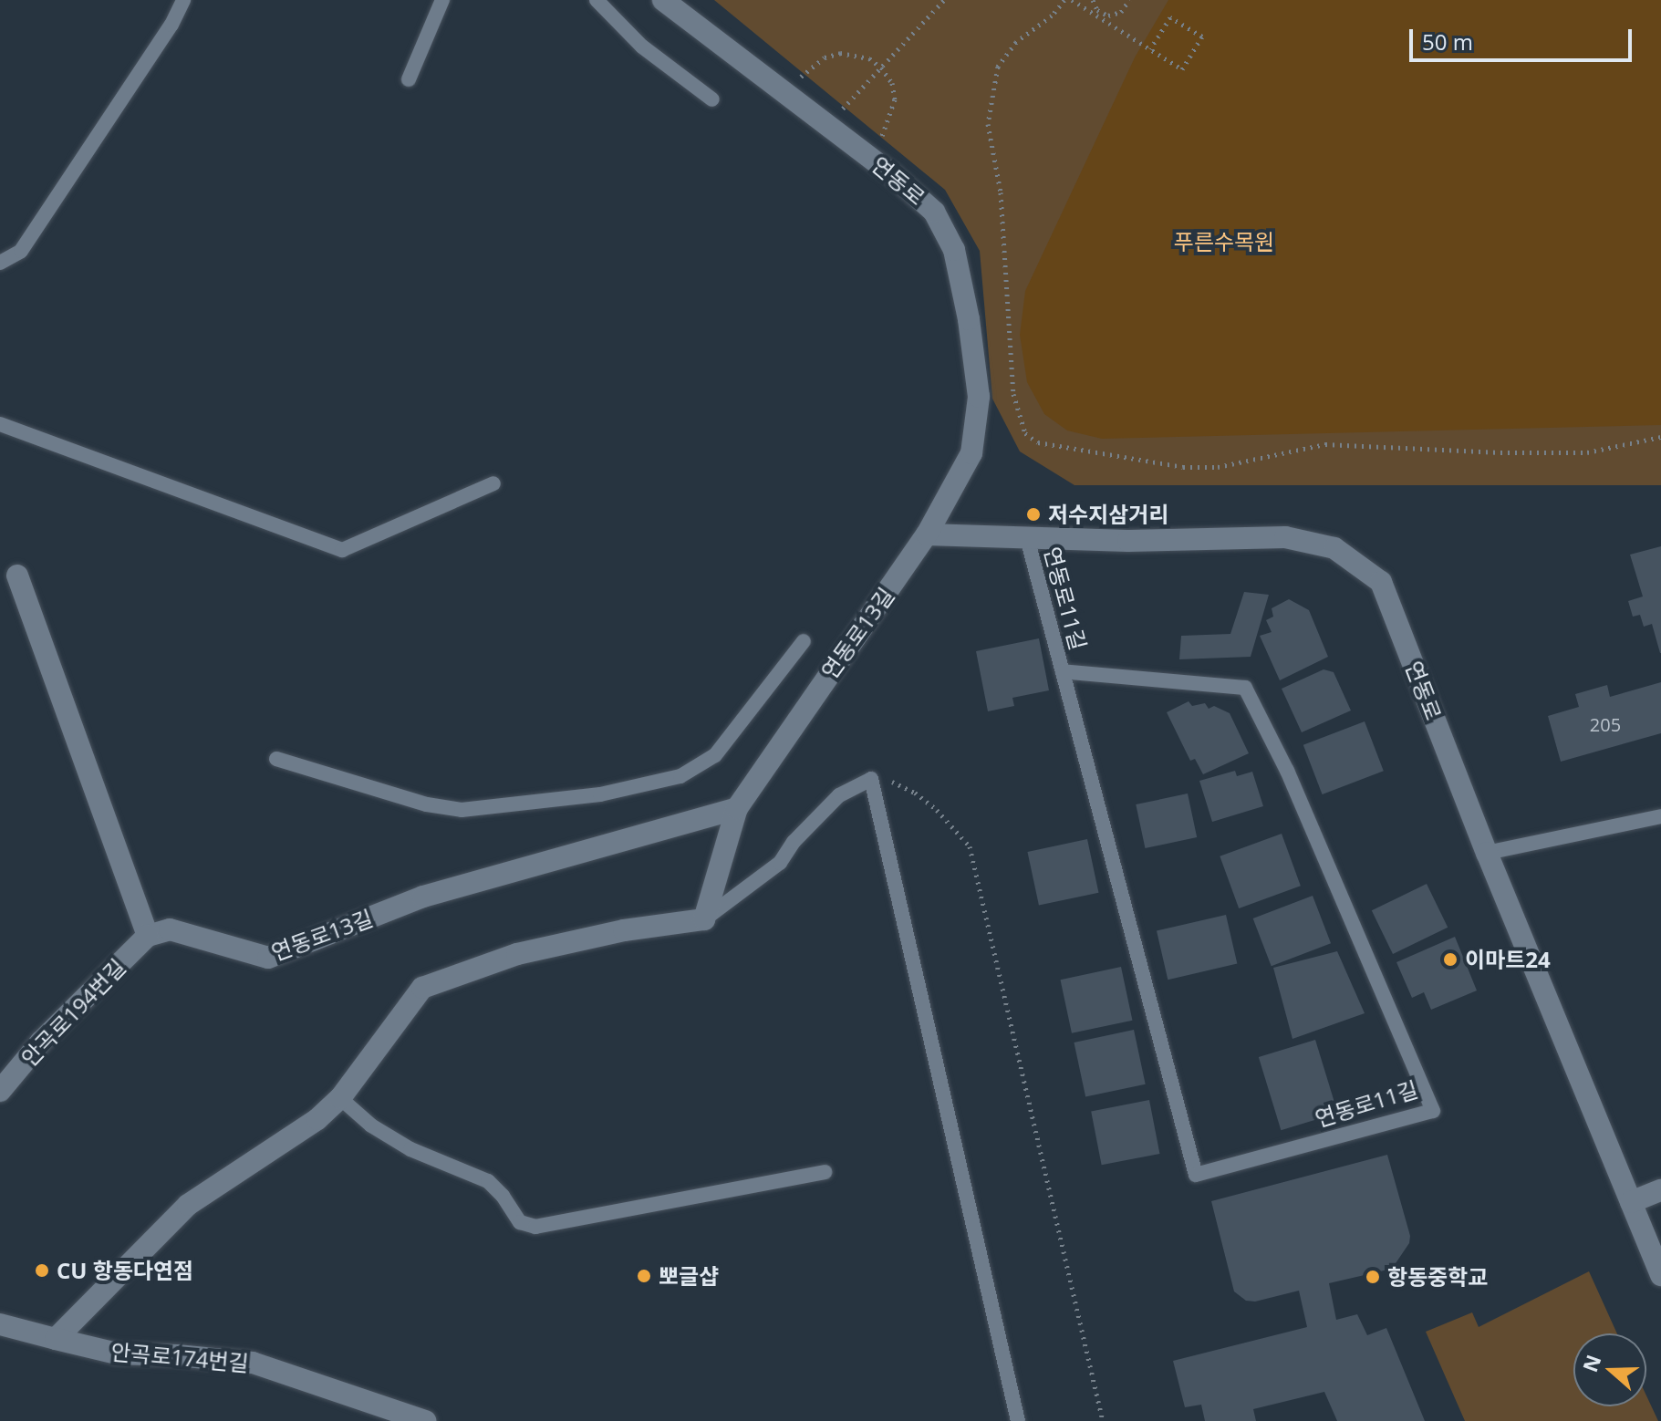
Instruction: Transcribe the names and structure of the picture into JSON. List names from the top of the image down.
{
  "streets": {
    "street": [
      "연동로",
      "연동로13길",
      "안곡로194번길",
      "안곡로174번길"
    ],
    "lane": ["연동로11길"]
  },
  "crossings": [
    ["연동로", "연동로11길"],
    ["연동로", "연동로13길"],
    ["연동로13길", "안곡로194번길"]
  ],
  "parks": ["푸른수목원"],
  "places": [
    "저수지삼거리",
    "이마트24",
    "CU 항동다연점",
    "뽀글샵",
    "항동중학교"
  ],
  "house_numbers": ["205"],
  "scale_bar": "50 m",
  "north": "left"
}
